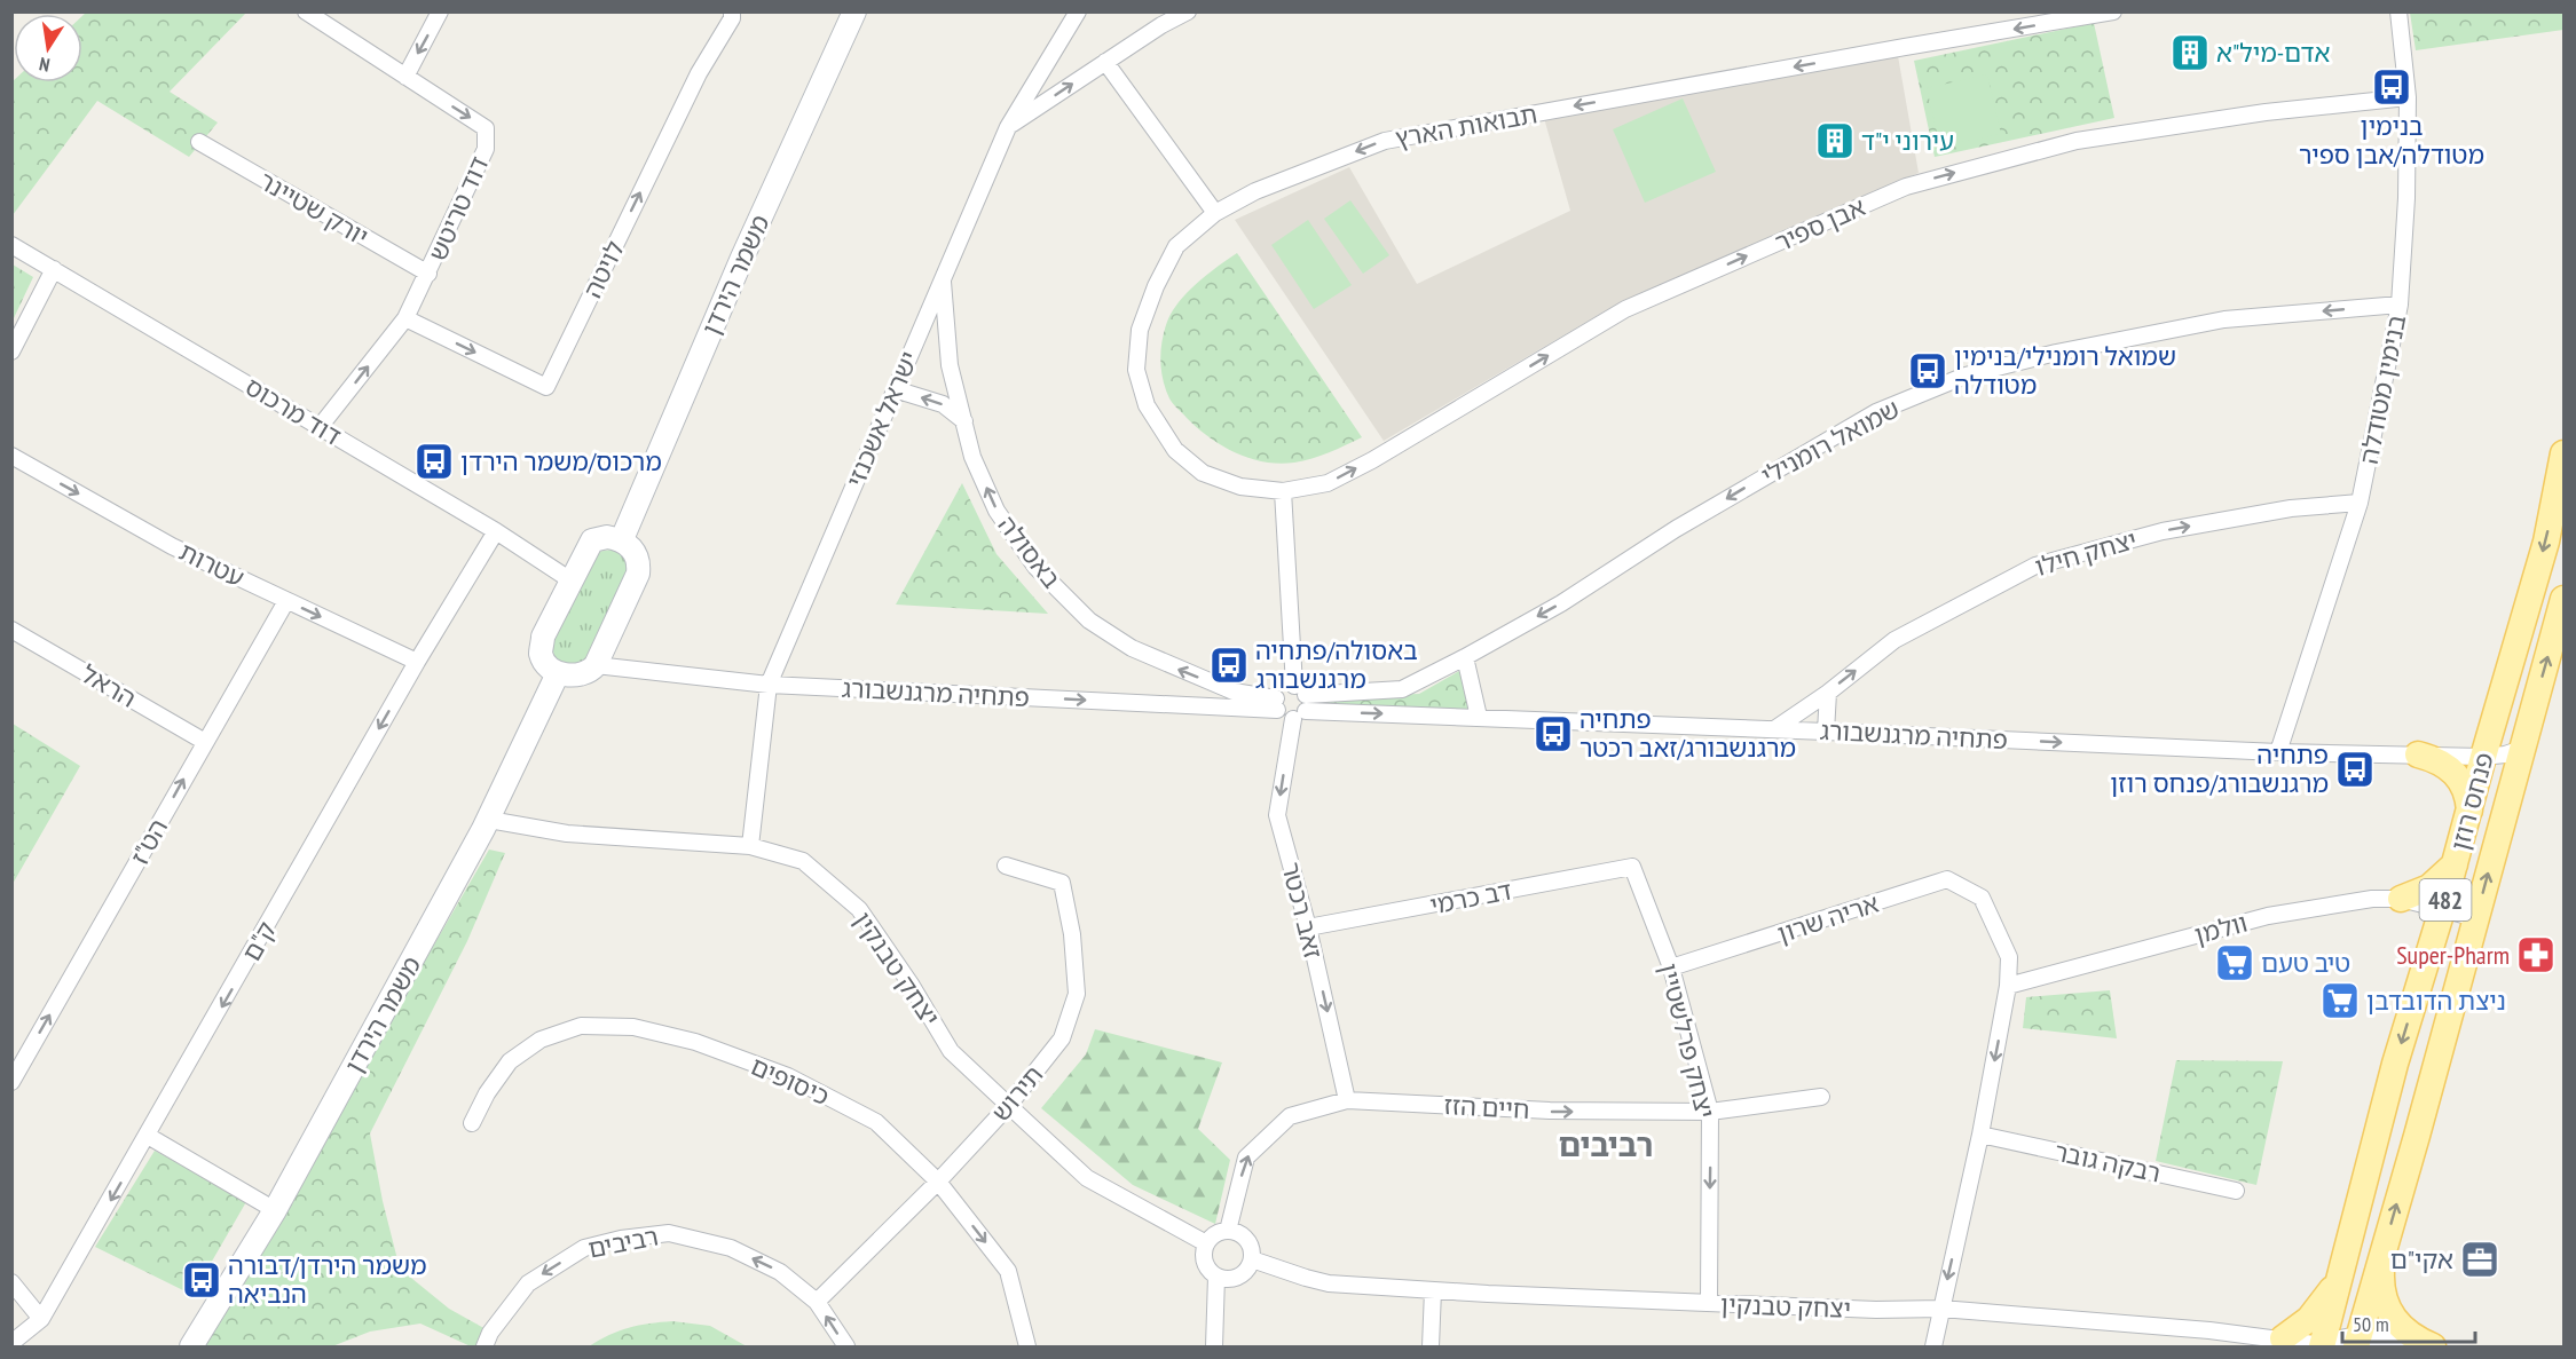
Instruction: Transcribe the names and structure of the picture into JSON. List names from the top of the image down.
{
  "streets": {
    "main road": ["פנחס רוזן", "482"],
    "street": [
      "תבואות הארץ",
      "יורק שטיינר",
      "דוד טריטש",
      "אבן ספיר",
      "לויטה",
      "משמר הירדן",
      "בנימין מטודלה",
      "דוד מרכוס",
      "ישראל אשכנזי",
      "שמואל רומנילי",
      "באסולה",
      "יצחק חילו",
      "עטרות",
      "הראל",
      "פתחיה מרגנשבורג",
      "הט\"ז",
      "דב כרמי",
      "זאב רכטר",
      "אריה שרון",
      "וולמן",
      "ק\"ם",
      "יצחק טבנקין",
      "יצחק פרלשטיין",
      "כיסופים",
      "תירוש",
      "חיים הזז",
      "רבקה גובר",
      "רביבים"
    ]
  },
  "crossings": [
    ["תבואות הארץ", "אבן ספיר"],
    ["תבואות הארץ", "זאב רכטר"],
    ["יורק שטיינר", "דוד טריטש"],
    ["דוד טריטש", "לויטה"],
    ["דוד טריטש", "דוד מרכוס"],
    ["אבן ספיר", "בנימין מטודלה"],
    ["אבן ספיר", "זאב רכטר"],
    ["משמר הירדן", "יצחק טבנקין"],
    ["בנימין מטודלה", "שמואל רומנילי"],
    ["בנימין מטודלה", "יצחק חילו"],
    ["בנימין מטודלה", "פתחיה מרגנשבורג"],
    ["דוד מרכוס", "ק\"ם"],
    ["ישראל אשכנזי", "באסולה"],
    ["ישראל אשכנזי", "פתחיה מרגנשבורג"],
    ["ישראל אשכנזי", "יצחק טבנקין"],
    ["שמואל רומנילי", "פתחיה מרגנשבורג"],
    ["שמואל רומנילי", "זאב רכטר"],
    ["באסולה", "פתחיה מרגנשבורג"],
    ["יצחק חילו", "פתחיה מרגנשבורג"],
    ["עטרות", "הט\"ז"],
    ["עטרות", "ק\"ם"],
    ["הראל", "הט\"ז"],
    ["פתחיה מרגנשבורג", "פנחס רוזן"],
    ["פתחיה מרגנשבורג", "זאב רכטר"],
    ["פנחס רוזן", "וולמן"],
    ["פנחס רוזן", "יצחק טבנקין"],
    ["דב כרמי", "זאב רכטר"],
    ["דב כרמי", "יצחק פרלשטיין"],
    ["זאב רכטר", "חיים הזז"],
    ["אריה שרון", "וולמן"],
    ["אריה שרון", "יצחק פרלשטיין"],
    ["יצחק טבנקין", "יצחק פרלשטיין"],
    ["יצחק טבנקין", "תירוש"],
    ["יצחק טבנקין", "חיים הזז"],
    ["יצחק פרלשטיין", "חיים הזז"],
    ["כיסופים", "תירוש"],
    ["תירוש", "רביבים"]
  ],
  "one_way": [
    "תבואות הארץ",
    "אבן ספיר",
    "שמואל רומנילי",
    "באסולה",
    "יצחק חילו",
    "עטרות",
    "פתחיה מרגנשבורג",
    "הט\"ז",
    "זאב רכטר",
    "ק\"ם",
    "יצחק פרלשטיין",
    "חיים הזז",
    "רביבים"
  ],
  "districts": ["רביבים"],
  "places": {
    "building": ["אדם-מיל\"א", "עירוני י\"ד"],
    "bus stop": [
      "בנימין מטודלה/אבן ספיר",
      "שמואל רומנילי/בנימין מטודלה",
      "מרכוס/משמר הירדן",
      "באסולה/פתחיה מרגנשבורג",
      "פתחיה מרגנשבורג/זאב רכטר",
      "פתחיה מרגנשבורג/פנחס רוזן",
      "משמר הירדן/דבורה הנביאה"
    ],
    "pharmacy": ["Super-Pharm"],
    "supermarket": ["טיב טעם", "ניצת הדובדבן"],
    "office": ["אקי\"ם"]
  },
  "scale_bar": "50 m",
  "north": "bottom"
}
